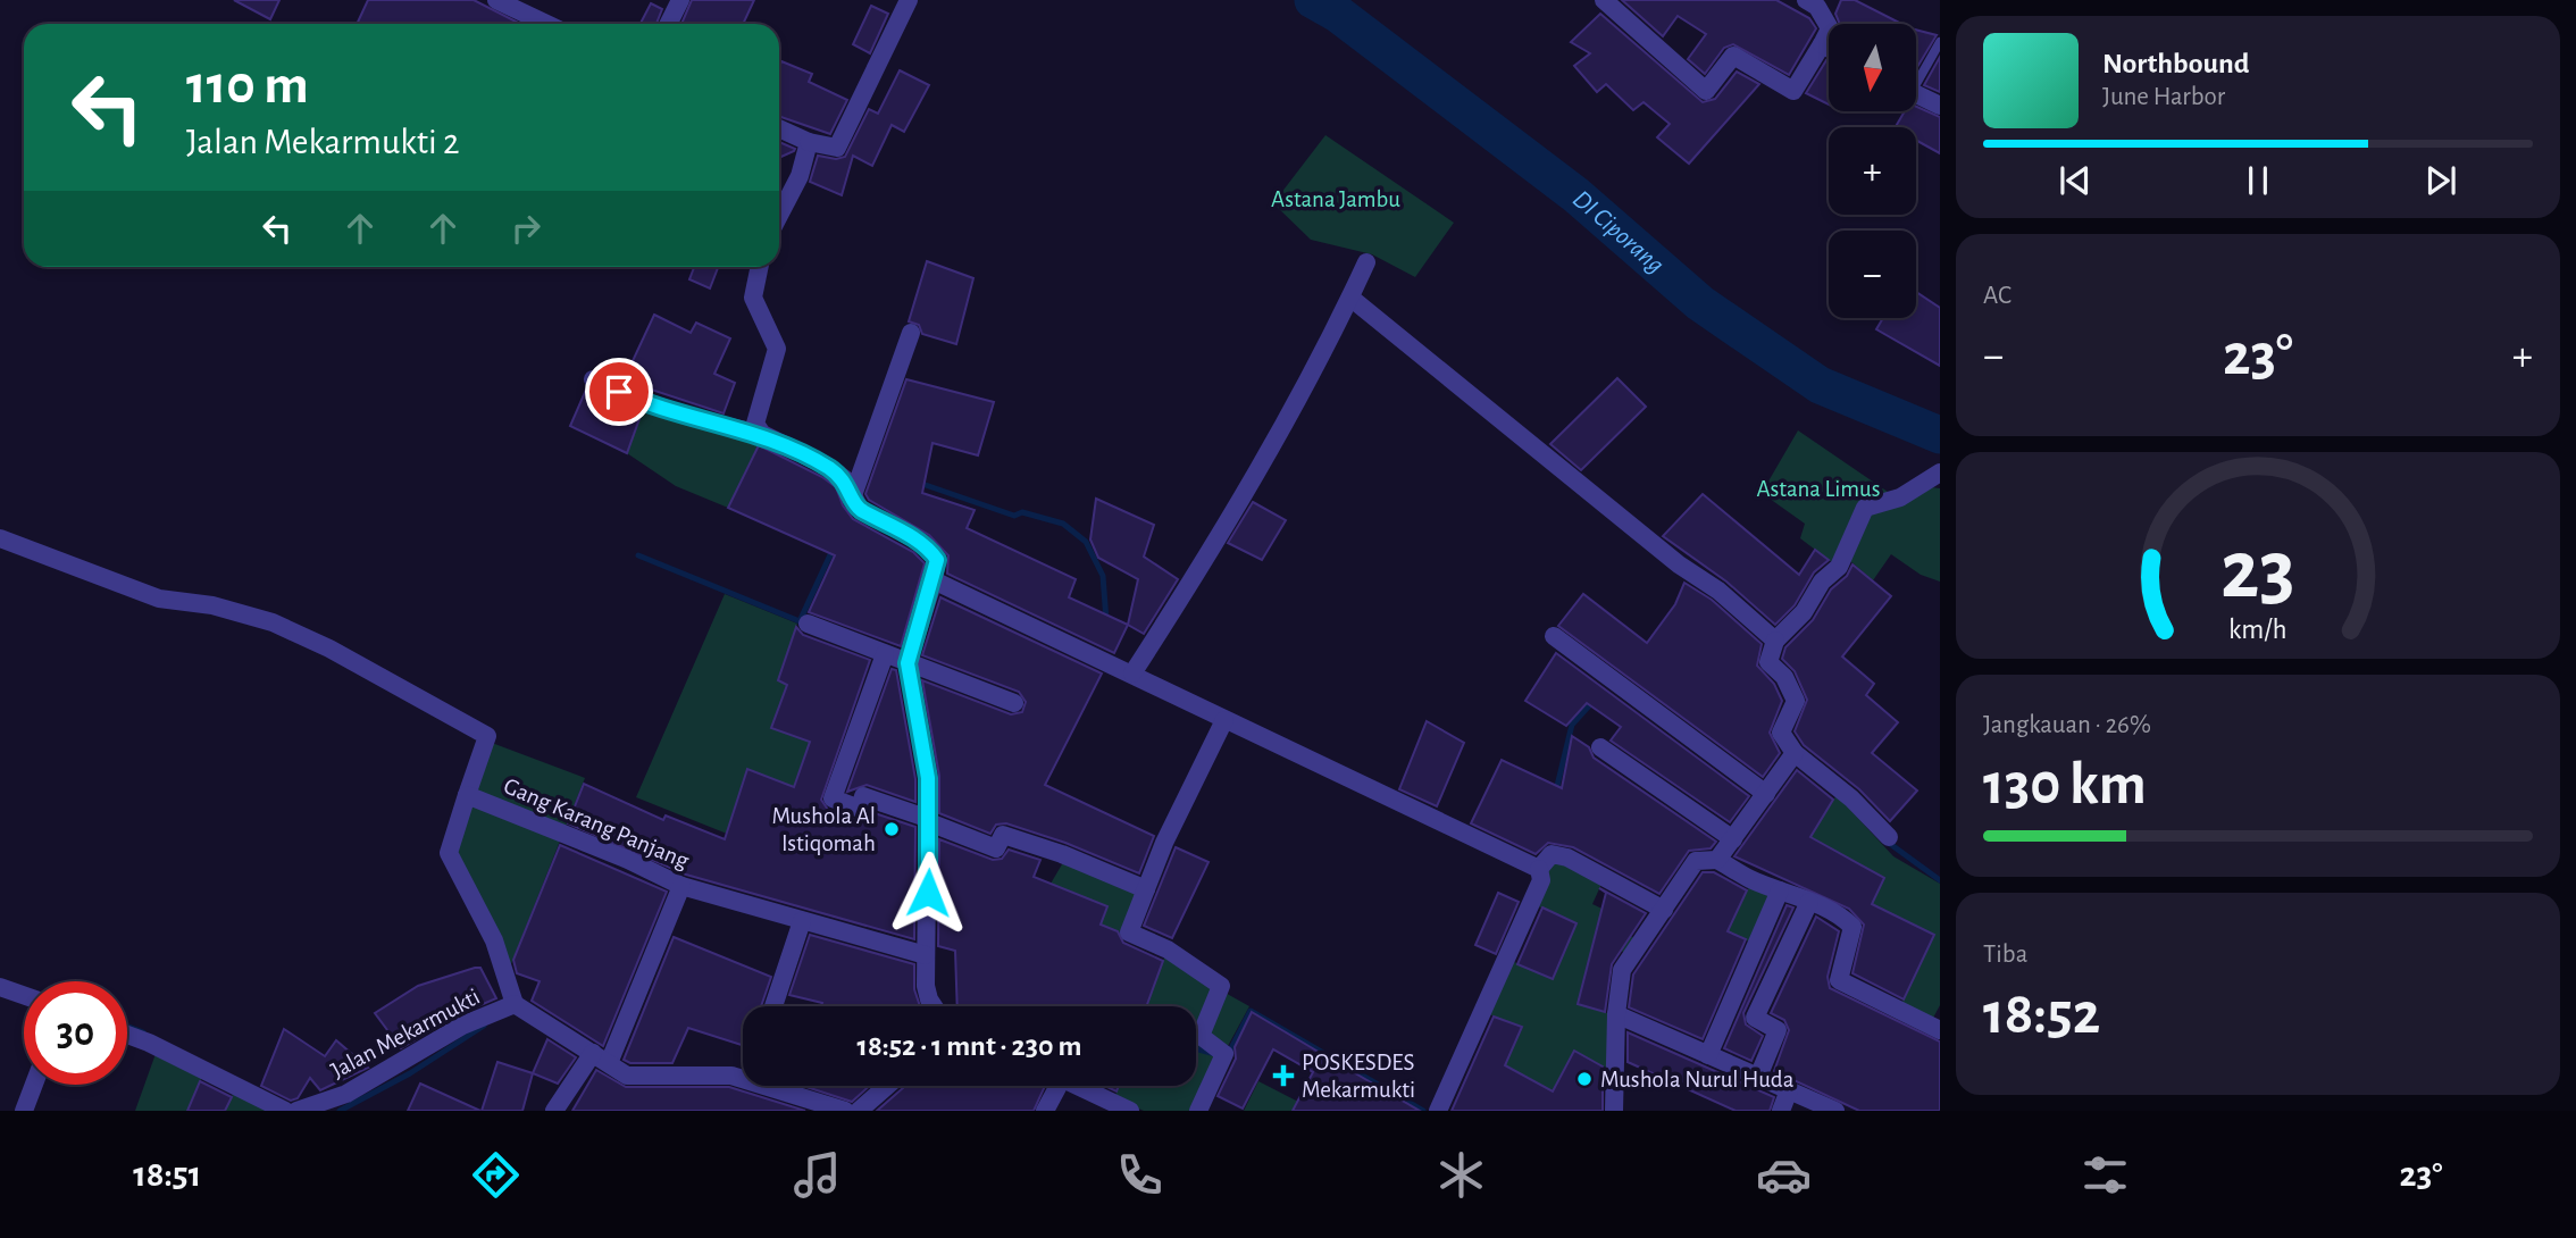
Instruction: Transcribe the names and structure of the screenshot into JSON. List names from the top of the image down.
{
  "streets": {
    "street": ["Gang Karang Panjang", "Jalan Mekarmukti"]
  },
  "crossings": [
    ["Gang Karang Panjang", "Jalan Mekarmukti"]
  ],
  "water": ["DI Ciporang"],
  "parks": ["Astana Jambu", "Astana Limus"],
  "places": {
    "other": ["Mushola Al Istiqomah", "Mushola Nurul Huda"],
    "health": ["POSKESDES Mekarmukti"]
  },
  "north": "bottom",
  "page": {
    "map_buttons": ["+", "−"],
    "turn": ["110 m", "Jalan Mekarmukti 2"],
    "song": ["Northbound", "June Harbor"],
    "tile": [
      "AC",
      ["Jangkauan · 26%", "130 km"],
      ["Tiba", "18:52"]
    ],
    "heat": ["−", "23°", "+"],
    "limit": "30",
    "trip": "18:52 · 1 mnt · 230 m",
    "tabs": ["18:51", "23°"],
    "gauge": ["23", "km/h"]
  }
}
